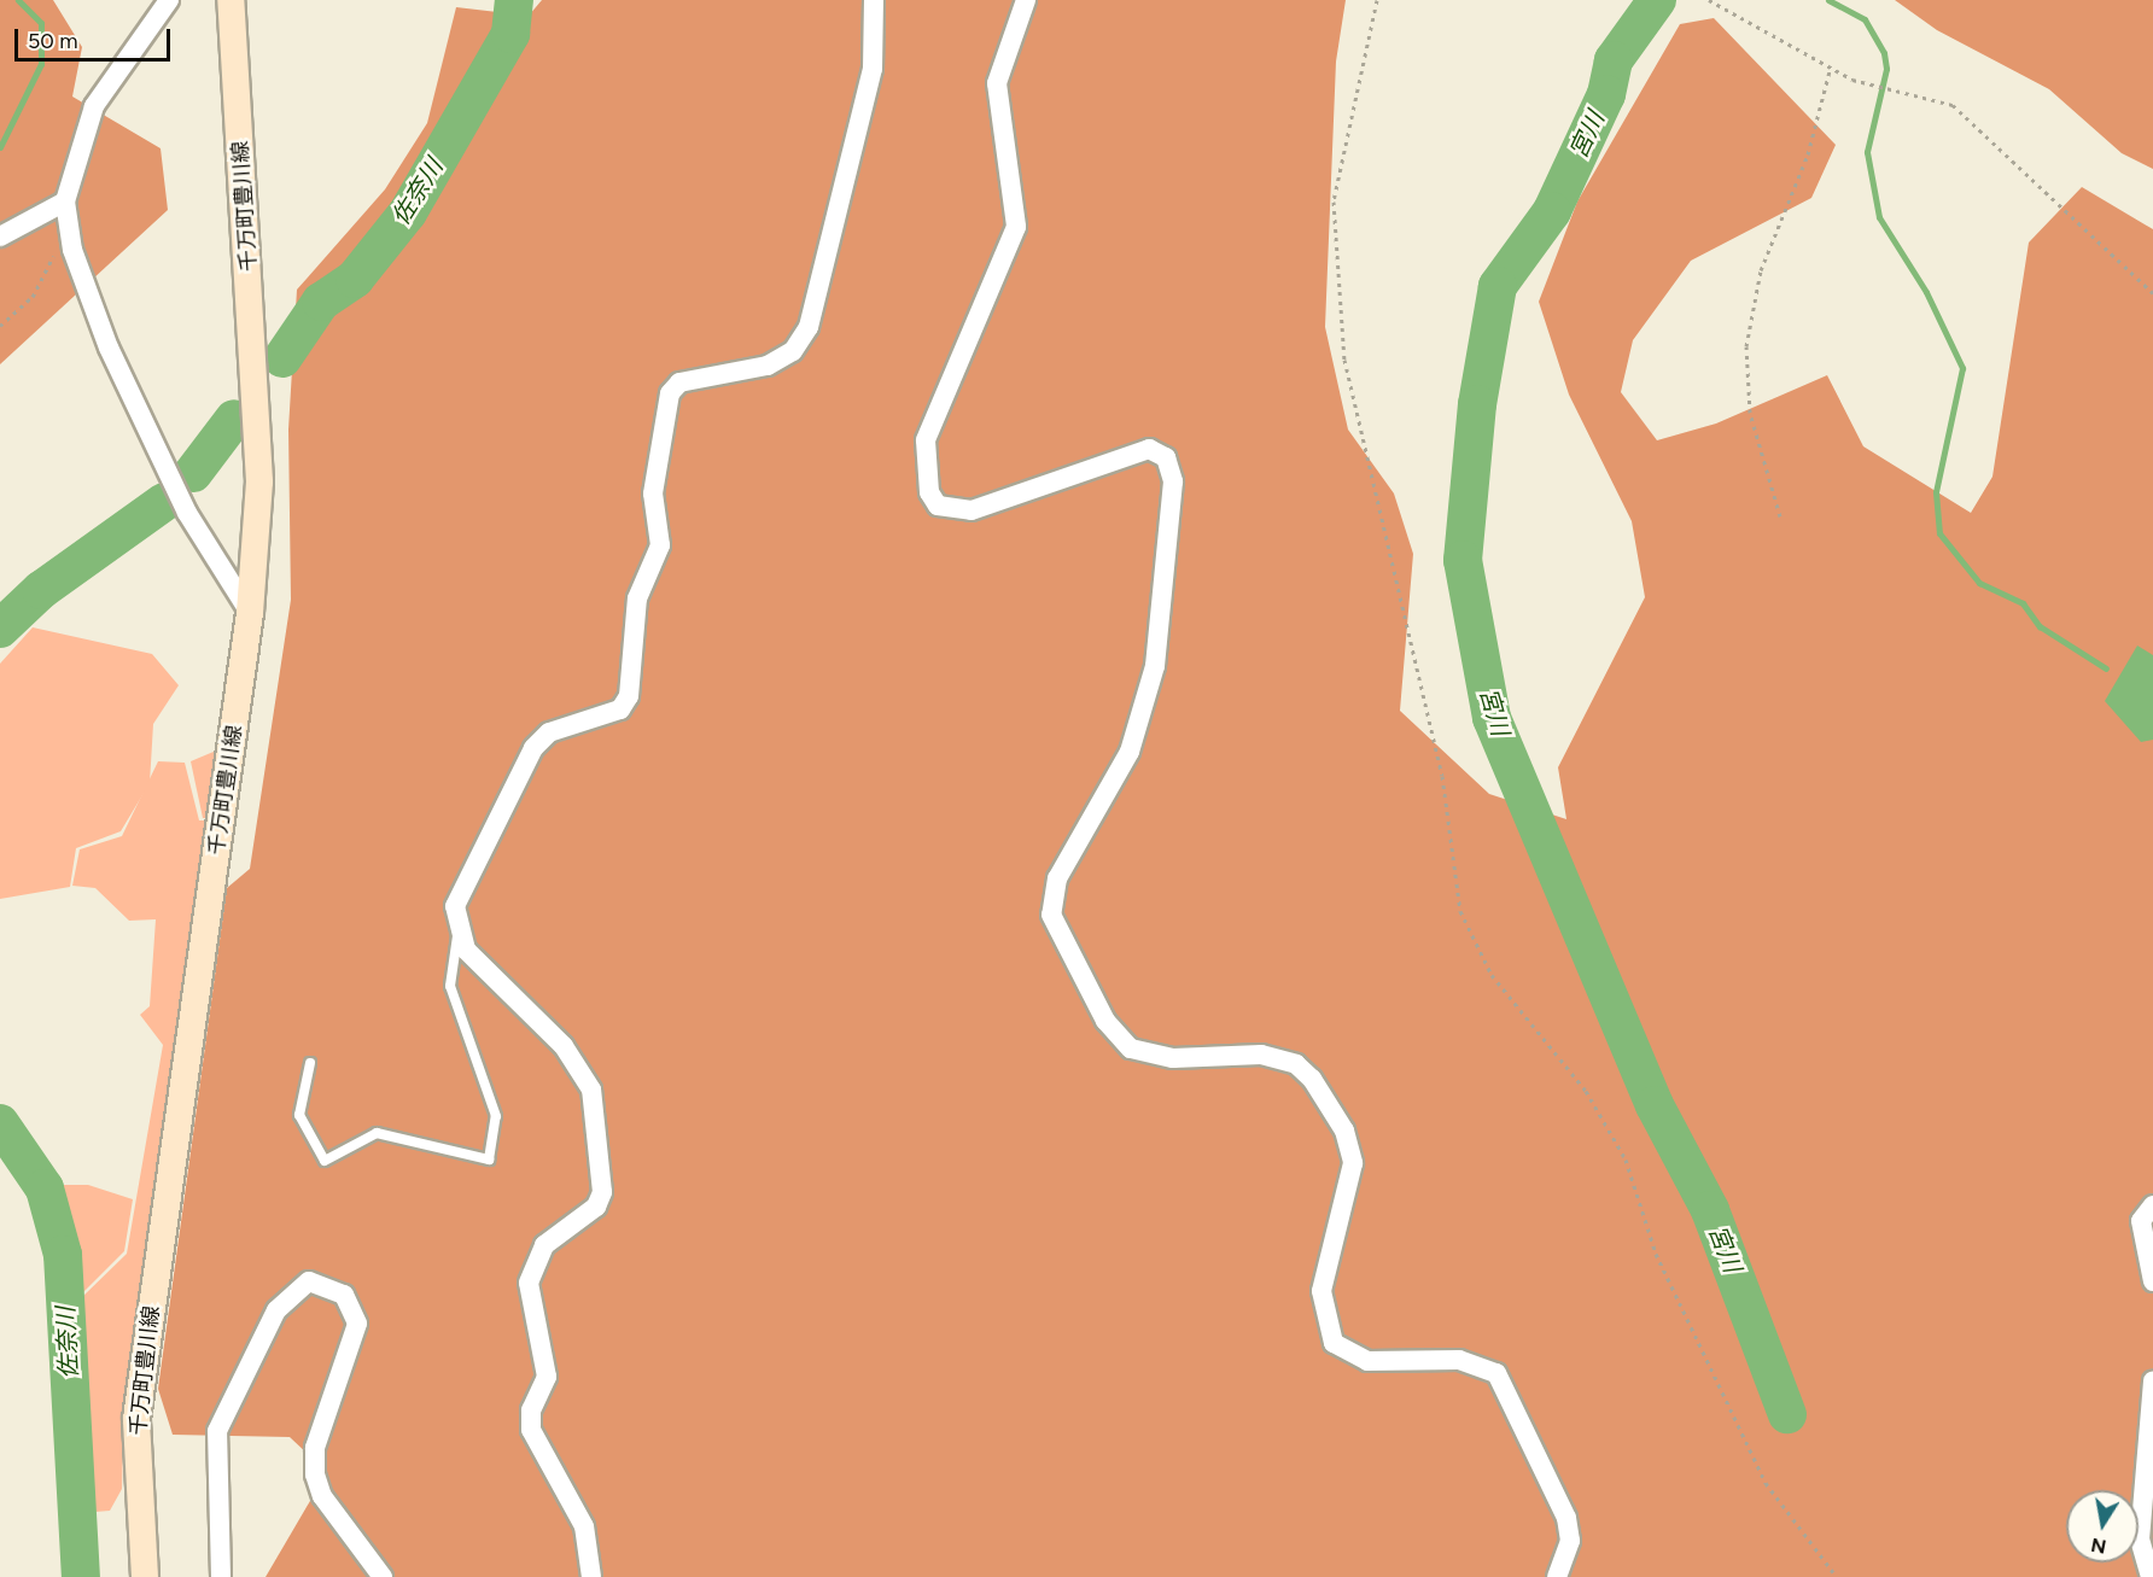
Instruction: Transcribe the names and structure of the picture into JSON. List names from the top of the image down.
{
  "streets": {
    "main road": ["千万町豊川線"]
  },
  "water": ["宮川", "佐奈川"],
  "scale_bar": "50 m",
  "north": "bottom"
}
